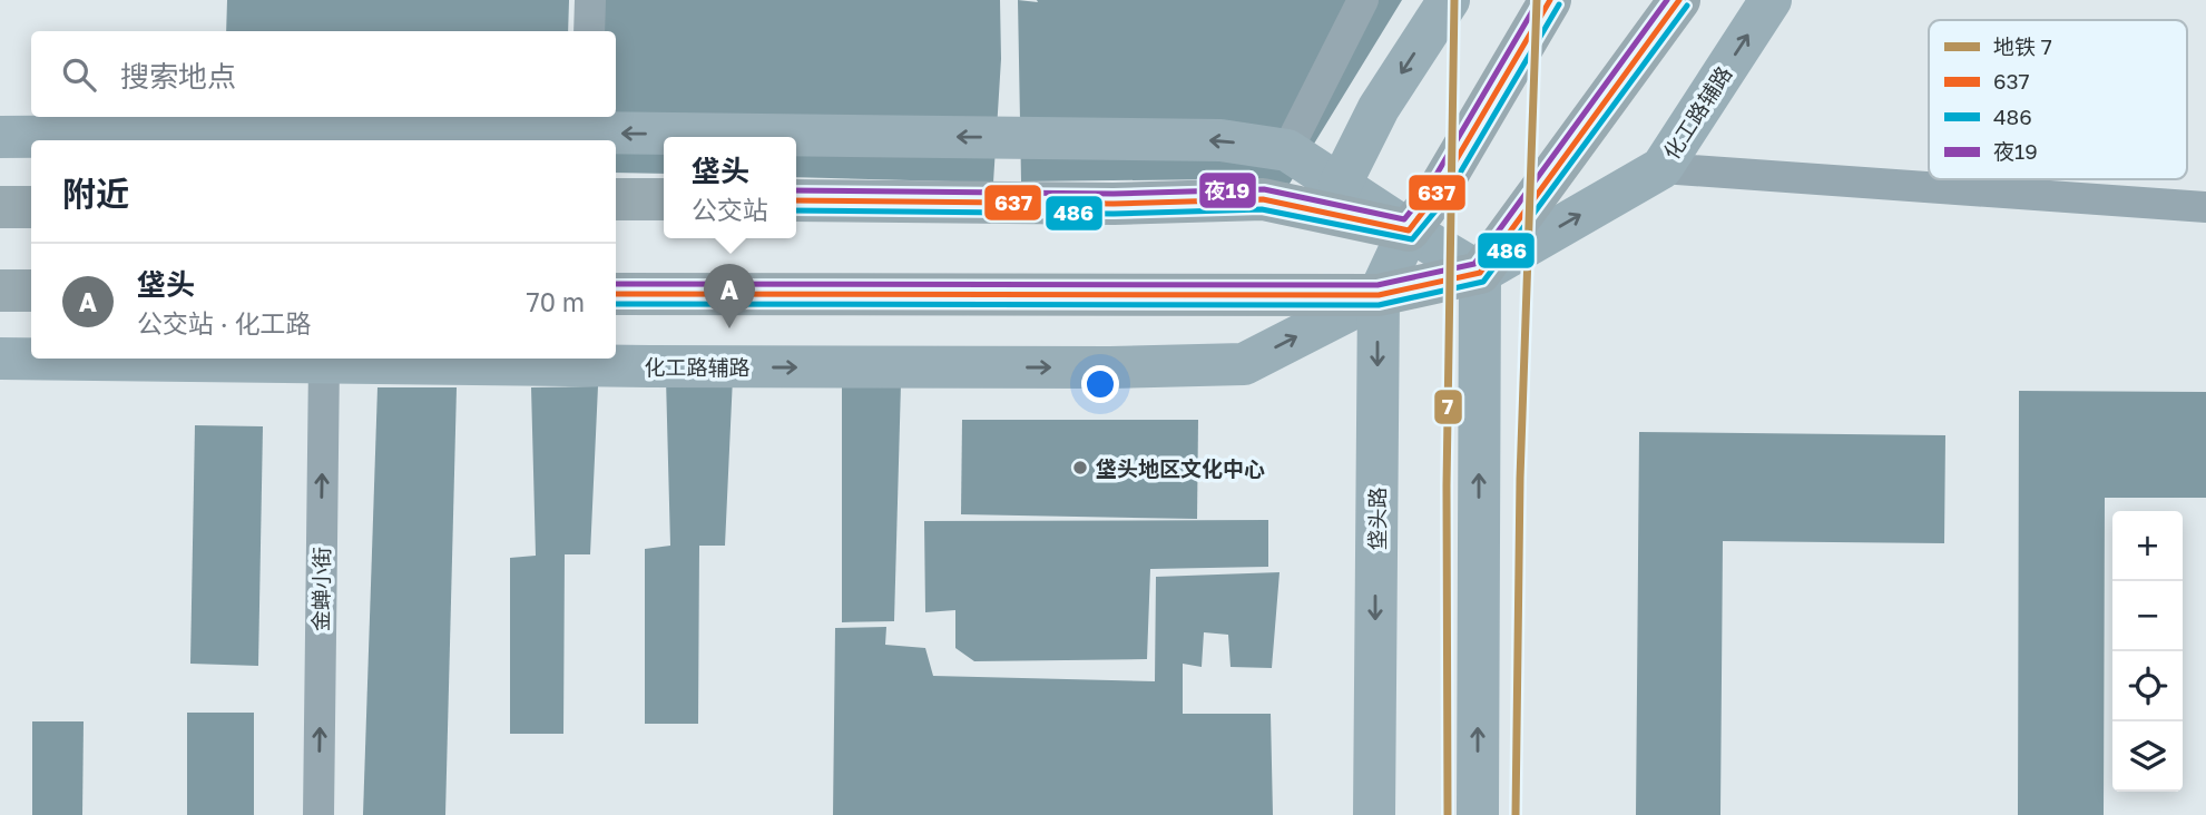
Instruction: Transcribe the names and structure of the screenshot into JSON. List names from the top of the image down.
{
  "streets": {
    "street": ["化工路辅路", "垡头路", "金蝉小街"]
  },
  "crossings": [
    ["化工路辅路", "垡头路"],
    ["化工路辅路", "金蝉小街"]
  ],
  "one_way": ["金蝉小街"],
  "places": ["垡头地区文化中心"],
  "lines": [
    "metro line 7",
    "transit line 637",
    "transit line 夜19",
    "transit line 486"
  ],
  "legend": [
    "地铁 7",
    "637",
    "486",
    "夜19"
  ],
  "page": {
    "search": "搜索地点",
    "popup": ["垡头", "公交站"],
    "heading": "附近",
    "list": [
      {
        "mark": "A",
        "name": "垡头",
        "note": "公交站 · 化工路",
        "value": "70 m"
      }
    ],
    "pins": "A",
    "map_buttons": ["+", "−"]
  }
}
